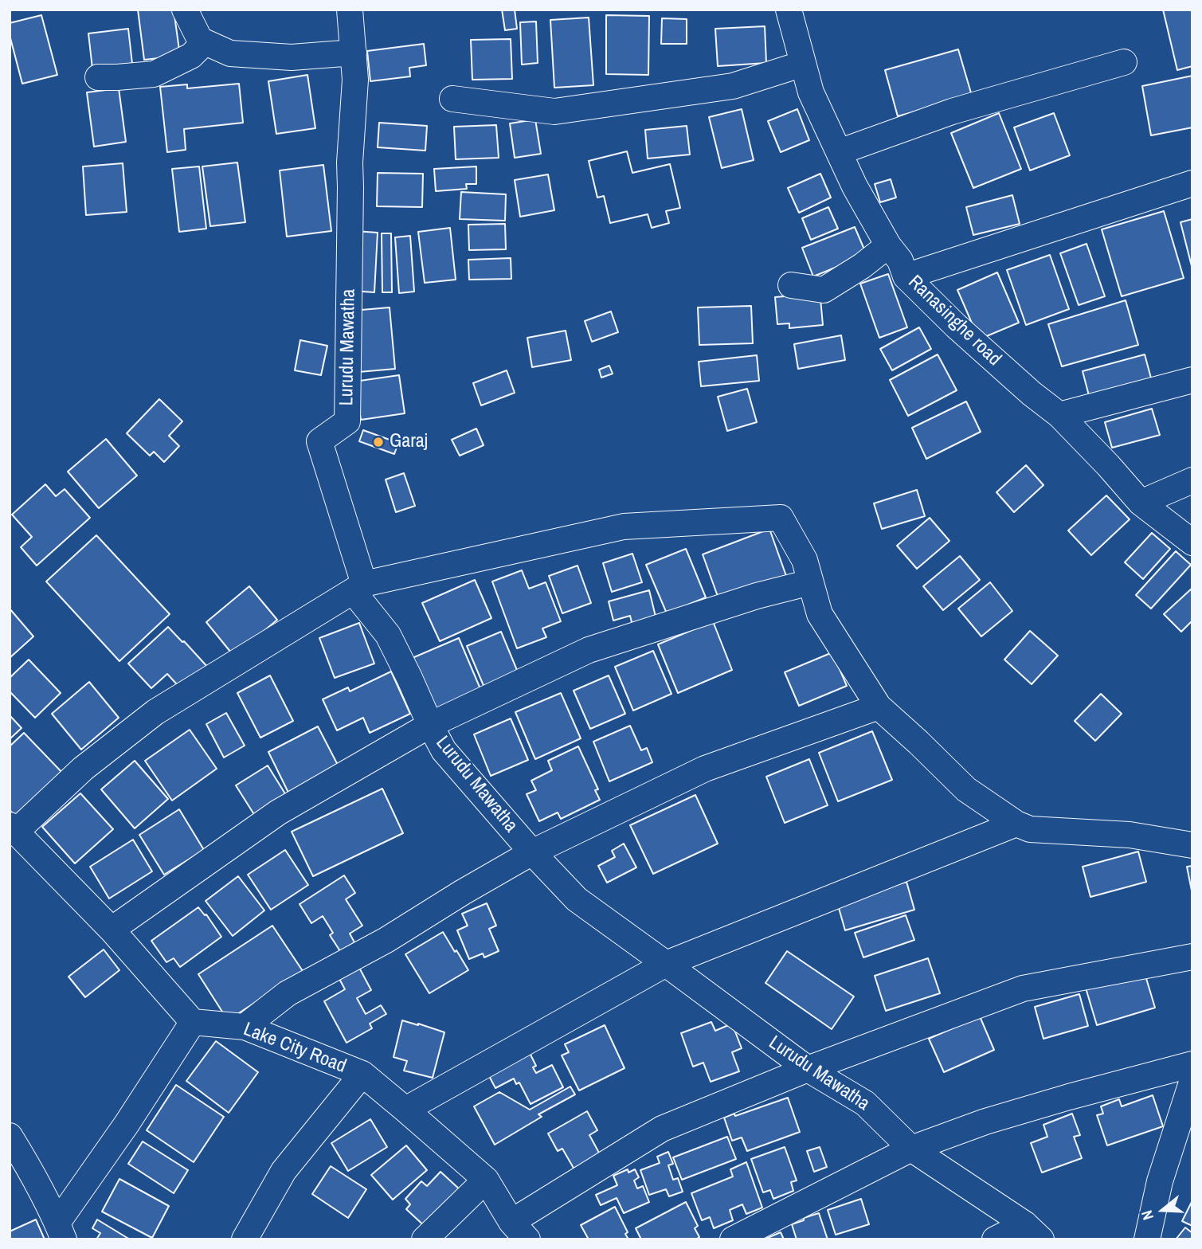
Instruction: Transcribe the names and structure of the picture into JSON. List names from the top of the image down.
{
  "streets": {
    "street": ["Ranasinghe road", "Lurudu Mawatha", "Lake City Road"]
  },
  "places": ["Garaj"],
  "north": "left"
}
